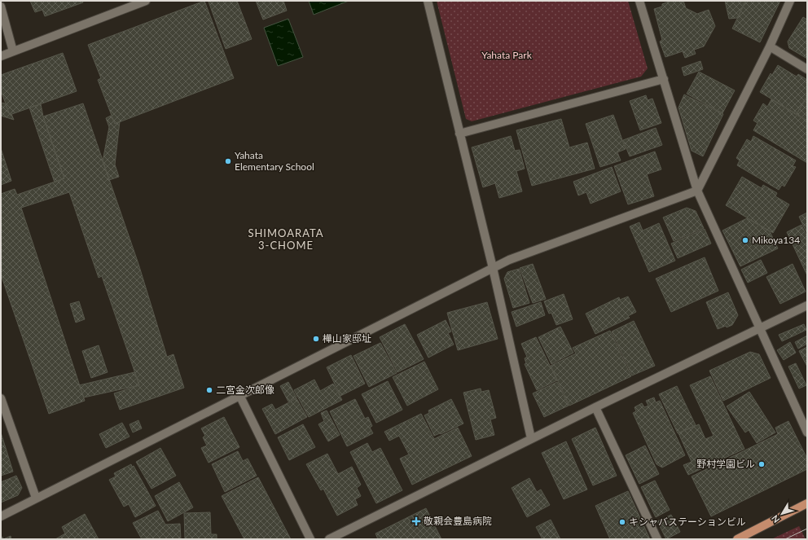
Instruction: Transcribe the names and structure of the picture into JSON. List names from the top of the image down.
{
  "districts": ["SHIMOARATA 3-CHOME"],
  "parks": ["Yahata Park"],
  "places": {
    "other": [
      "Yahata Elementary School",
      "Mikoya134",
      "樺山家邸址",
      "二宮金次郎像",
      "野村学園ビル",
      "キシャバステーションビル"
    ],
    "health": ["敬親会豊島病院"]
  },
  "north": "bottom left"
}
